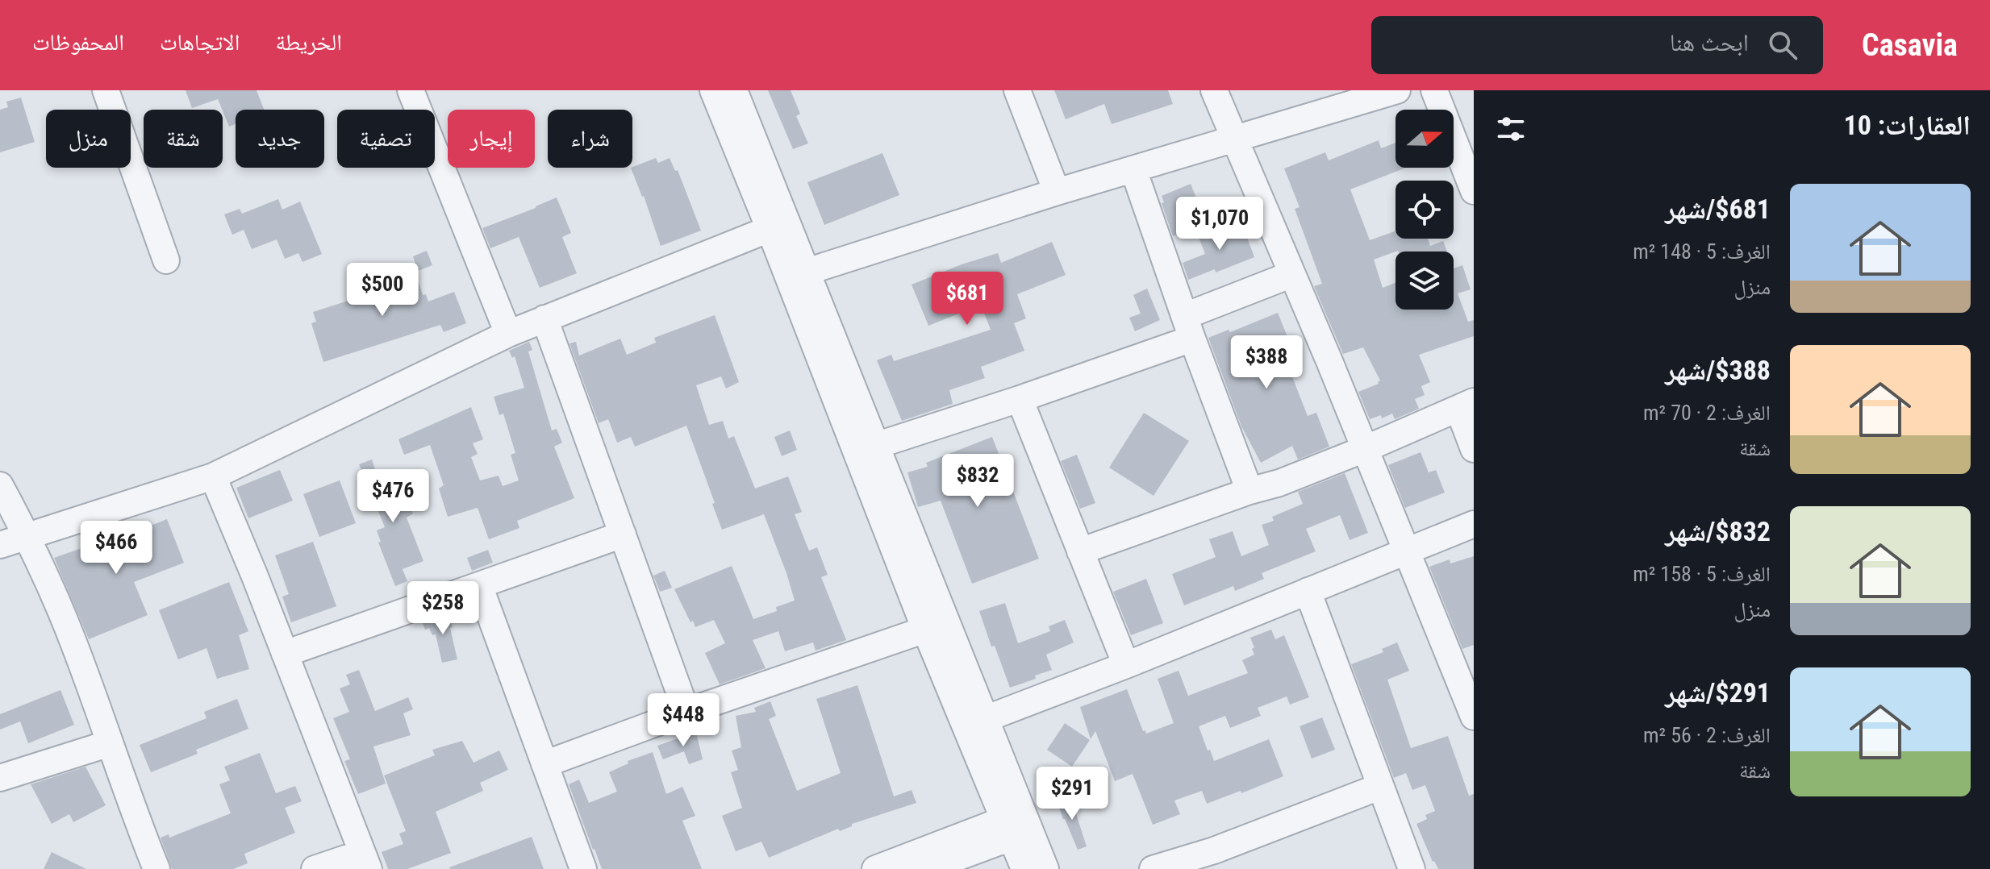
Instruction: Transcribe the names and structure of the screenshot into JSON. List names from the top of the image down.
{
  "north": "right",
  "page": {
    "header": "Casavia",
    "search": "ابحث هنا",
    "nav": ["الخريطة", "الاتجاهات", "المحفوظات"],
    "heading": "العقارات: 10",
    "chip": [
      "شراء",
      "إيجار",
      "تصفية",
      "جديد",
      "شقة",
      "منزل"
    ],
    "list": [
      {
        "name": "$681/شهر",
        "note": "الغرف: 5 · 148 m² · منزل"
      },
      {
        "name": "$388/شهر",
        "note": "الغرف: 2 · 70 m² · شقة"
      },
      {
        "name": "$832/شهر",
        "note": "الغرف: 5 · 158 m² · منزل"
      },
      {
        "name": "$291/شهر",
        "note": "الغرف: 2 · 56 m² · شقة"
      }
    ],
    "price": [
      "$1,070",
      "$500",
      "$681",
      "$388",
      "$832",
      "$476",
      "$466",
      "$258",
      "$448",
      "$291"
    ]
  }
}
